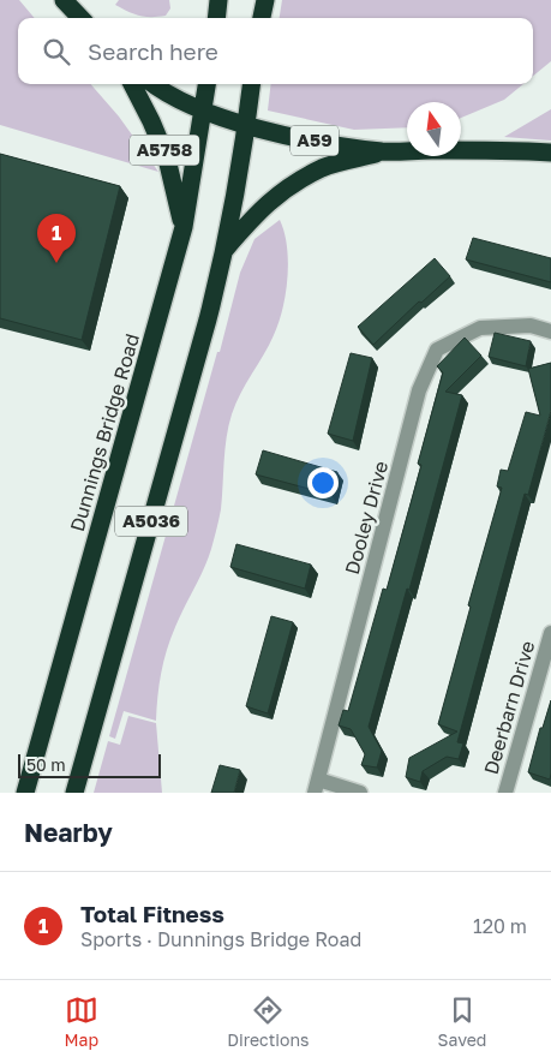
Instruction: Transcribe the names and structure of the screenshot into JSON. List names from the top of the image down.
{
  "streets": {
    "highway": [
      "A59",
      "A5758",
      "Dunnings Bridge Road",
      "A5036"
    ],
    "street": ["Dooley Drive", "Deerbarn Drive"]
  },
  "crossings": [
    ["A59", "A5036"],
    ["A5758", "Dunnings Bridge Road"]
  ],
  "scale_bar": "50 m",
  "north": "top",
  "page": {
    "search": "Search here",
    "pins": "1",
    "scale": "50 m",
    "heading": "Nearby",
    "list": [
      {
        "mark": "1",
        "name": "Total Fitness",
        "note": "Sports · Dunnings Bridge Road",
        "value": "120 m"
      }
    ],
    "nav": ["Map", "Directions", "Saved"]
  }
}
